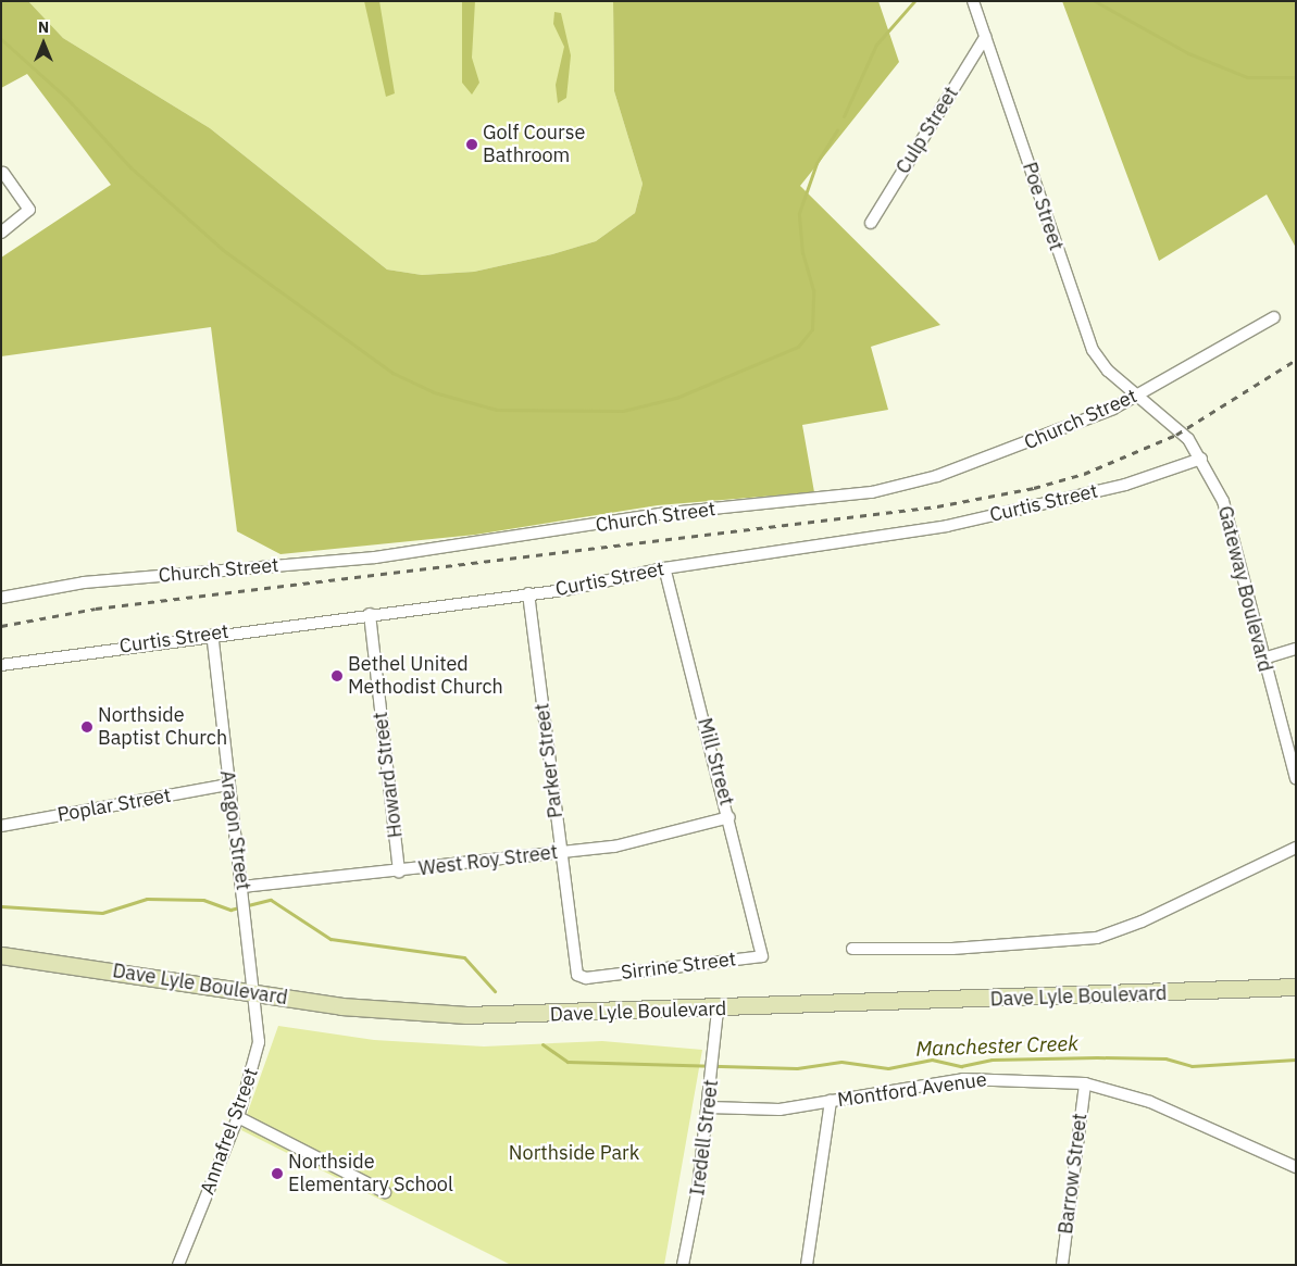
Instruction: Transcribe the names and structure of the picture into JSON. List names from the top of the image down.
{
  "streets": {
    "main road": ["Dave Lyle Boulevard"],
    "street": [
      "Culp Street",
      "Poe Street",
      "Church Street",
      "Curtis Street",
      "Gateway Boulevard",
      "Parker Street",
      "Mill Street",
      "Howard Street",
      "Poplar Street",
      "Aragon Street",
      "West Roy Street",
      "Sirrine Street",
      "Montford Avenue",
      "Annafrel Street",
      "Iredell Street",
      "Barrow Street"
    ]
  },
  "crossings": [
    ["Culp Street", "Poe Street"],
    ["Poe Street", "Church Street"],
    ["Poe Street", "Gateway Boulevard"],
    ["Church Street", "Gateway Boulevard"],
    ["Curtis Street", "Gateway Boulevard"],
    ["Curtis Street", "Parker Street"],
    ["Curtis Street", "Mill Street"],
    ["Curtis Street", "Howard Street"],
    ["Curtis Street", "Aragon Street"],
    ["Parker Street", "West Roy Street"],
    ["Parker Street", "Sirrine Street"],
    ["Mill Street", "West Roy Street"],
    ["Mill Street", "Sirrine Street"],
    ["Howard Street", "West Roy Street"],
    ["Poplar Street", "Aragon Street"],
    ["Aragon Street", "West Roy Street"],
    ["Aragon Street", "Dave Lyle Boulevard"],
    ["Aragon Street", "Annafrel Street"],
    ["Dave Lyle Boulevard", "Annafrel Street"],
    ["Dave Lyle Boulevard", "Iredell Street"],
    ["Montford Avenue", "Iredell Street"],
    ["Montford Avenue", "Barrow Street"]
  ],
  "water": ["Manchester Creek"],
  "parks": ["Northside Park"],
  "places": [
    "Golf Course Bathroom",
    "Bethel United Methodist Church",
    "Northside Baptist Church",
    "Northside Elementary School"
  ],
  "north": "top"
}
